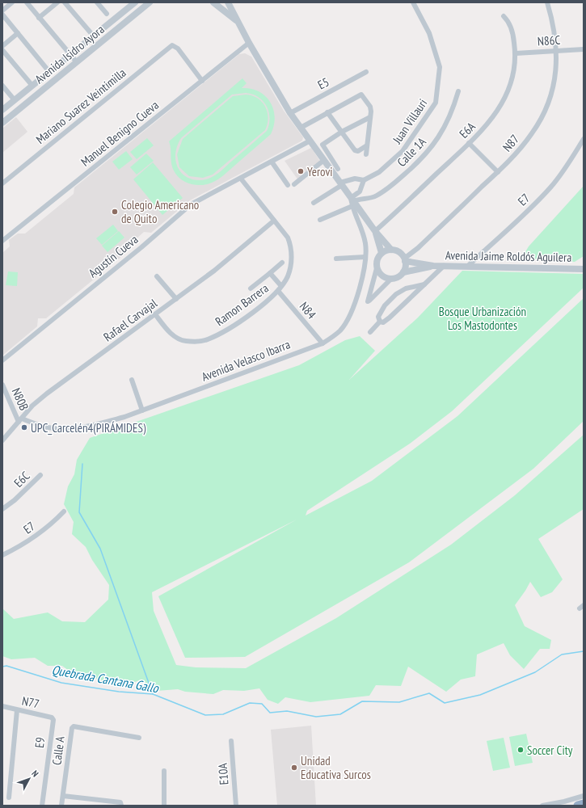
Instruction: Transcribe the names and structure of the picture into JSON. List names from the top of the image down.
{
  "streets": {
    "street": [
      "N86C",
      "Avenida Isidro Ayora",
      "E5",
      "Mariano Suarez Veintimilla",
      "Juan Villauri",
      "E6A",
      "Manuel Benigno Cueva",
      "N87",
      "Calle 1A",
      "E7",
      "Agustín Cueva",
      "Avenida Jaime Roldós Aguilera",
      "Ramon Barrera",
      "N84",
      "Rafael Carvajal",
      "Avenida Velasco Ibarra",
      "N80B",
      "E6C",
      "N77",
      "E9",
      "Calle A",
      "E10A"
    ]
  },
  "crossings": [
    ["N86C", "E6A"],
    ["N86C", "N87"],
    ["Mariano Suarez Veintimilla", "Manuel Benigno Cueva"],
    ["N87", "Avenida Jaime Roldós Aguilera"],
    ["Calle 1A", "Avenida Velasco Ibarra"],
    ["E7", "Avenida Jaime Roldós Aguilera"],
    ["Agustín Cueva", "Ramon Barrera"],
    ["Ramon Barrera", "N84"],
    ["Ramon Barrera", "Rafael Carvajal"],
    ["N84", "Avenida Velasco Ibarra"],
    ["Rafael Carvajal", "Avenida Velasco Ibarra"],
    ["Rafael Carvajal", "N80B"],
    ["Avenida Velasco Ibarra", "N80B"],
    ["N77", "E9"]
  ],
  "water": ["Quebrada Cantana Gallo"],
  "parks": ["Bosque Urbanización Los Mastodontes"],
  "places": [
    "Yerovi",
    "Colegio Americano de Quito",
    "UPC_Carcelén4(PIRÁMIDES)",
    "Soccer City",
    "Unidad Educativa Surcos"
  ],
  "north": "top right"
}
